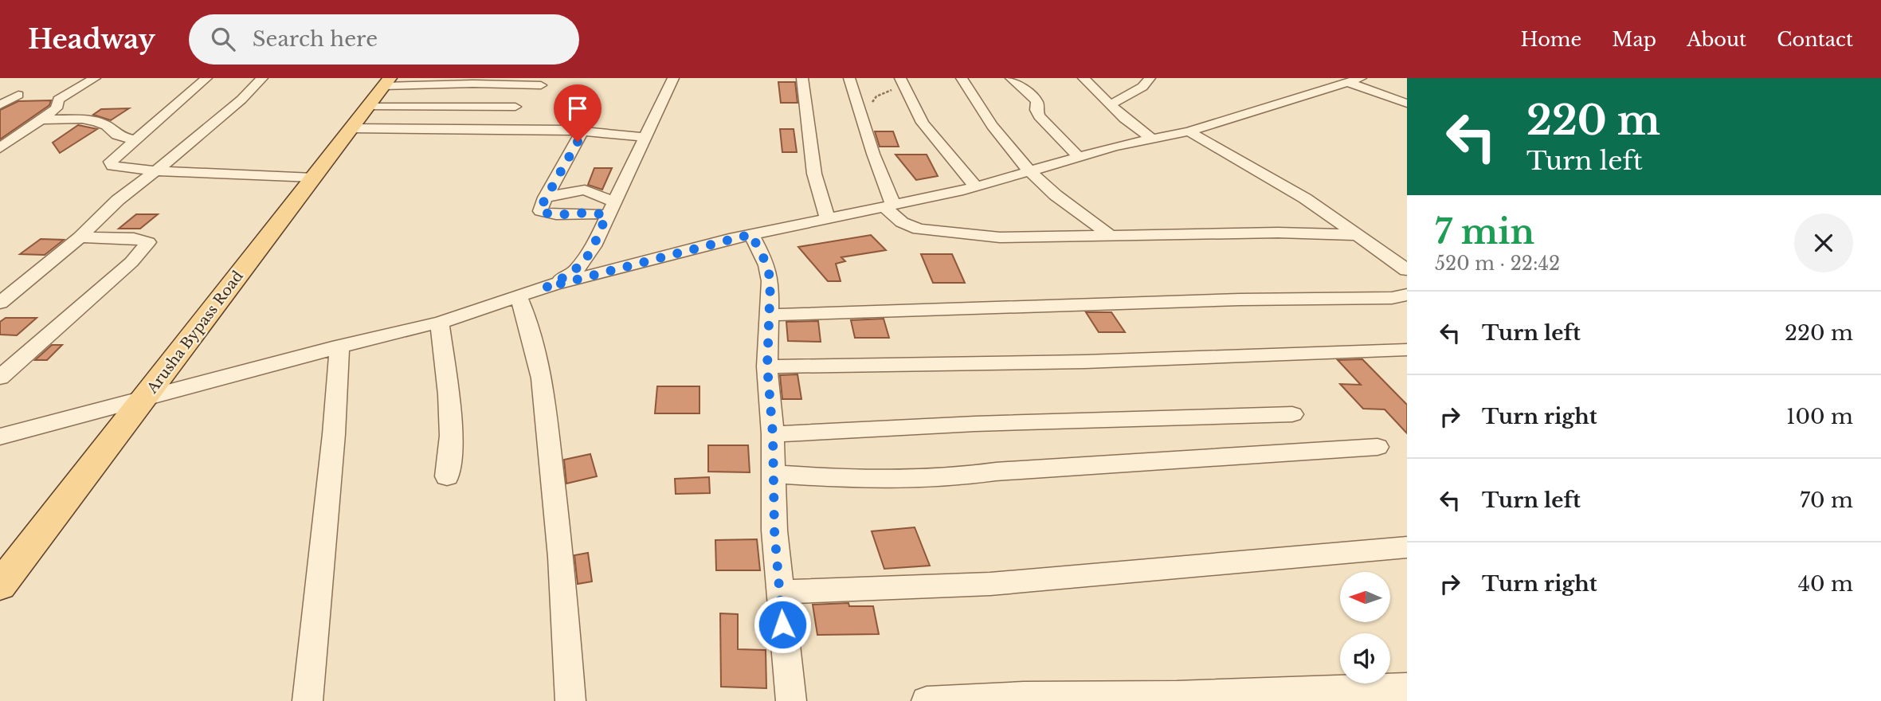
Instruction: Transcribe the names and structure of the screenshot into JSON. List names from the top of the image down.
{
  "streets": {
    "main road": ["Arusha Bypass Road"]
  },
  "north": "left",
  "page": {
    "header": "Headway",
    "search": "Search here",
    "nav": [
      "Home",
      "Map",
      "About",
      "Contact"
    ],
    "turn": ["220 m", "Turn left"],
    "heading": ["7 min", "520 m · 22:42"],
    "list": [
      {
        "name": "Turn left",
        "value": "220 m"
      },
      {
        "name": "Turn right",
        "value": "100 m"
      },
      {
        "name": "Turn left",
        "value": "70 m"
      },
      {
        "name": "Turn right",
        "value": "40 m"
      }
    ]
  }
}
